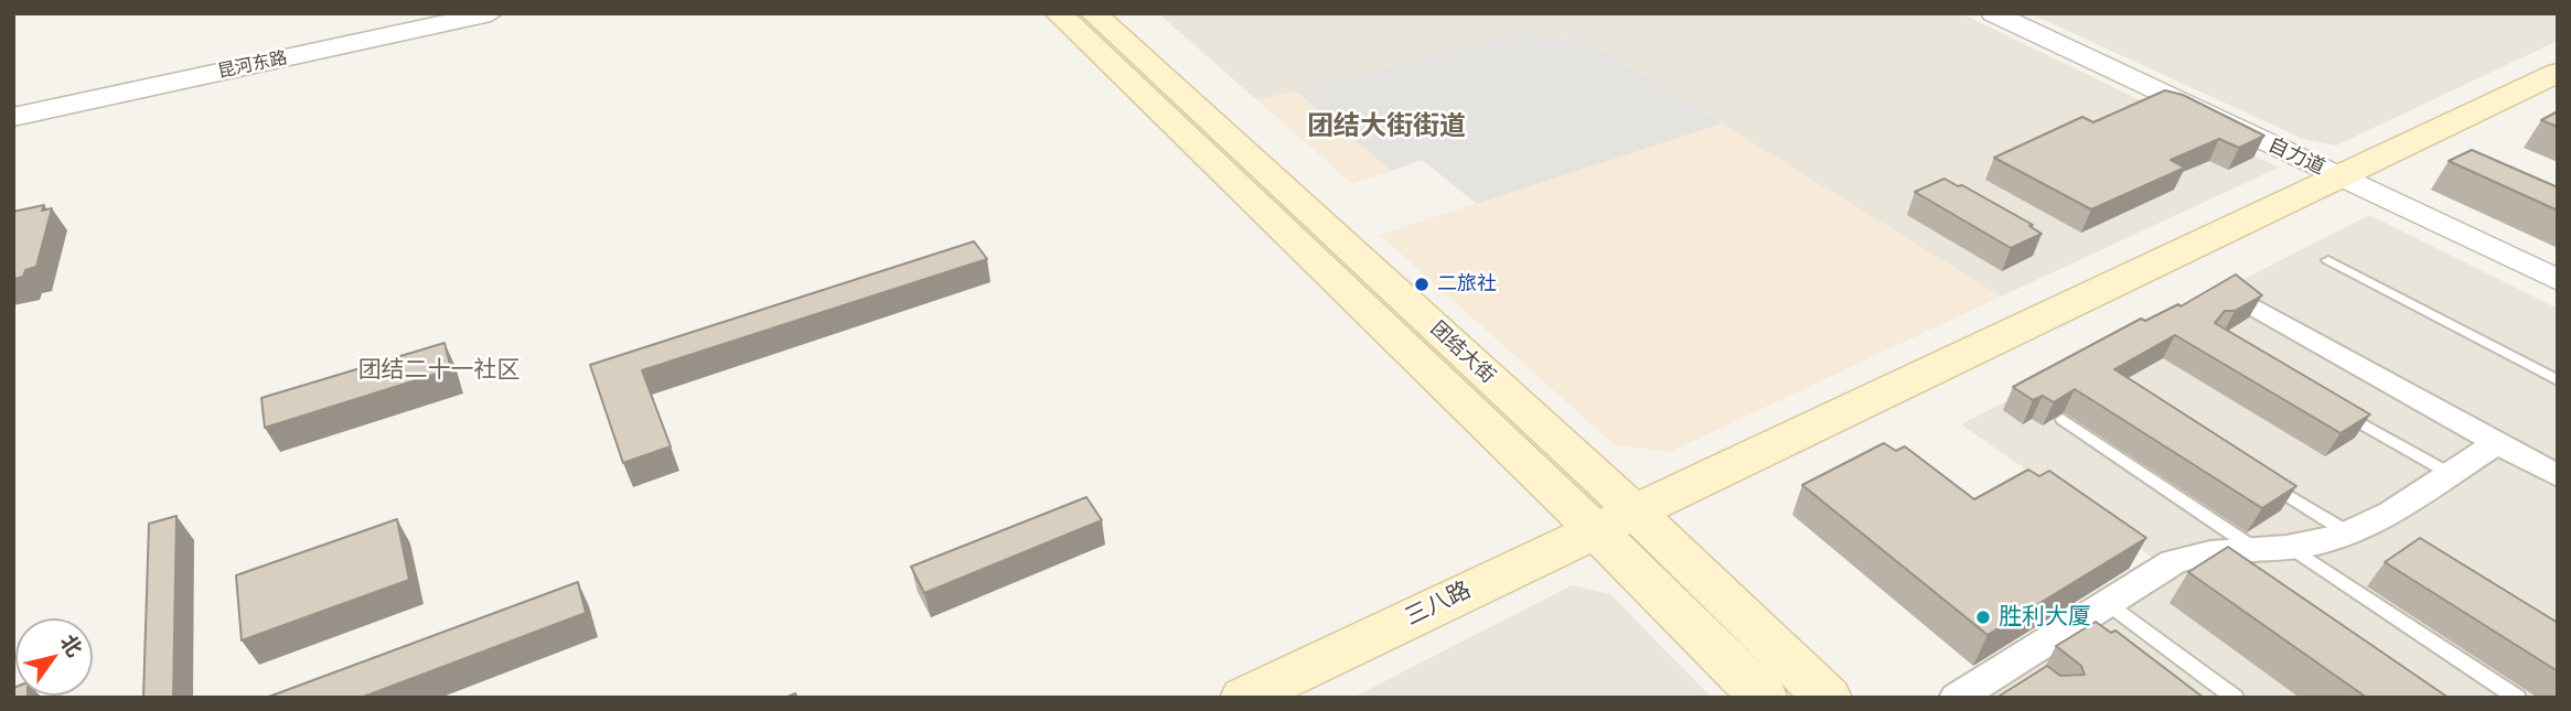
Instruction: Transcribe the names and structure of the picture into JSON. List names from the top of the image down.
{
  "streets": {
    "main road": ["团结大街", "三八路"],
    "street": ["昆河东路", "自力道"]
  },
  "crossings": [
    ["自力道", "三八路"],
    ["团结大街", "三八路"]
  ],
  "districts": ["团结大街街道", "团结二十一社区"],
  "places": ["二旅社", "胜利大厦"],
  "north": "top right"
}
